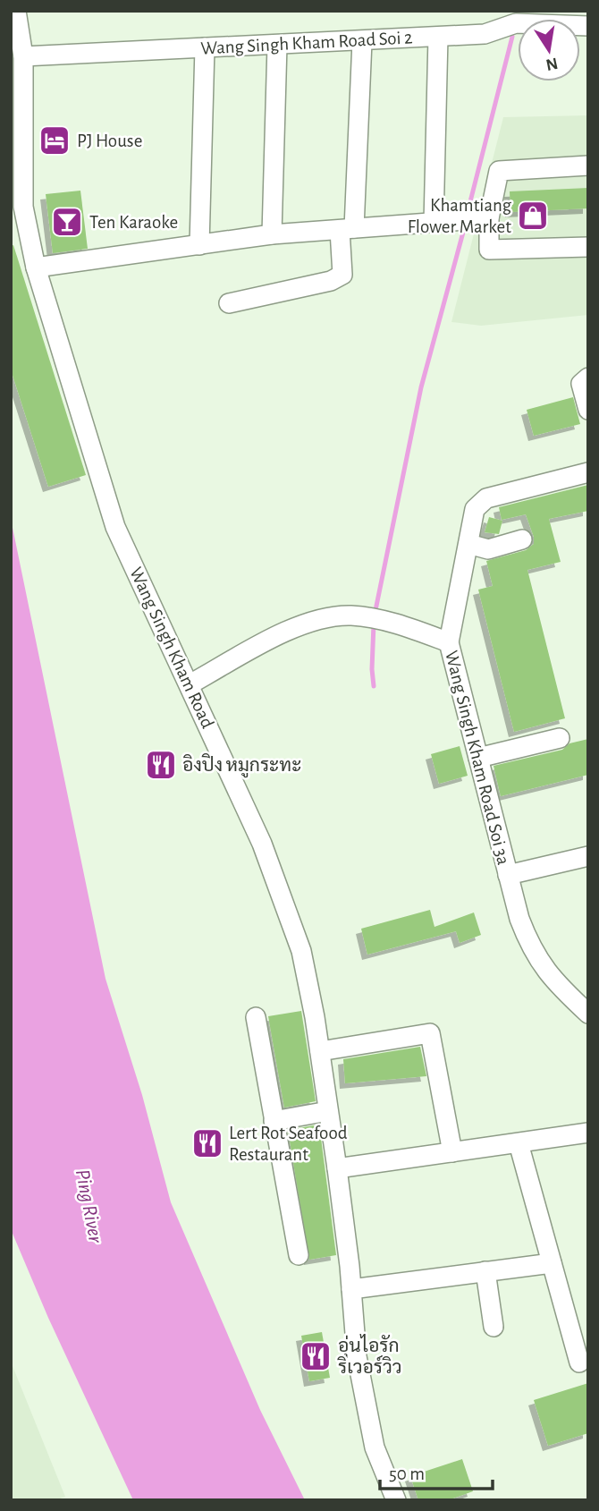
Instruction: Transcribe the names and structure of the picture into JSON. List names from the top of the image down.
{
  "streets": {
    "street": ["Wang Singh Kham Road Soi 2", "Wang Singh Kham Road", "Wang Singh Kham Road Soi 3a"]
  },
  "crossings": [
    ["Wang Singh Kham Road Soi 2", "Wang Singh Kham Road"],
    ["Wang Singh Kham Road", "Wang Singh Kham Road Soi 3a"]
  ],
  "water": ["Ping River"],
  "places": {
    "hotel": ["PJ House"],
    "shop": ["Khamtiang Flower Market"],
    "bar": ["Ten Karaoke"],
    "restaurant": ["อิงปิง หมูกระทะ", "Lert Rot Seafood Restaurant", "อุ่นไอรัก ริเวอร์วิว"]
  },
  "scale_bar": "50 m",
  "north": "bottom"
}
